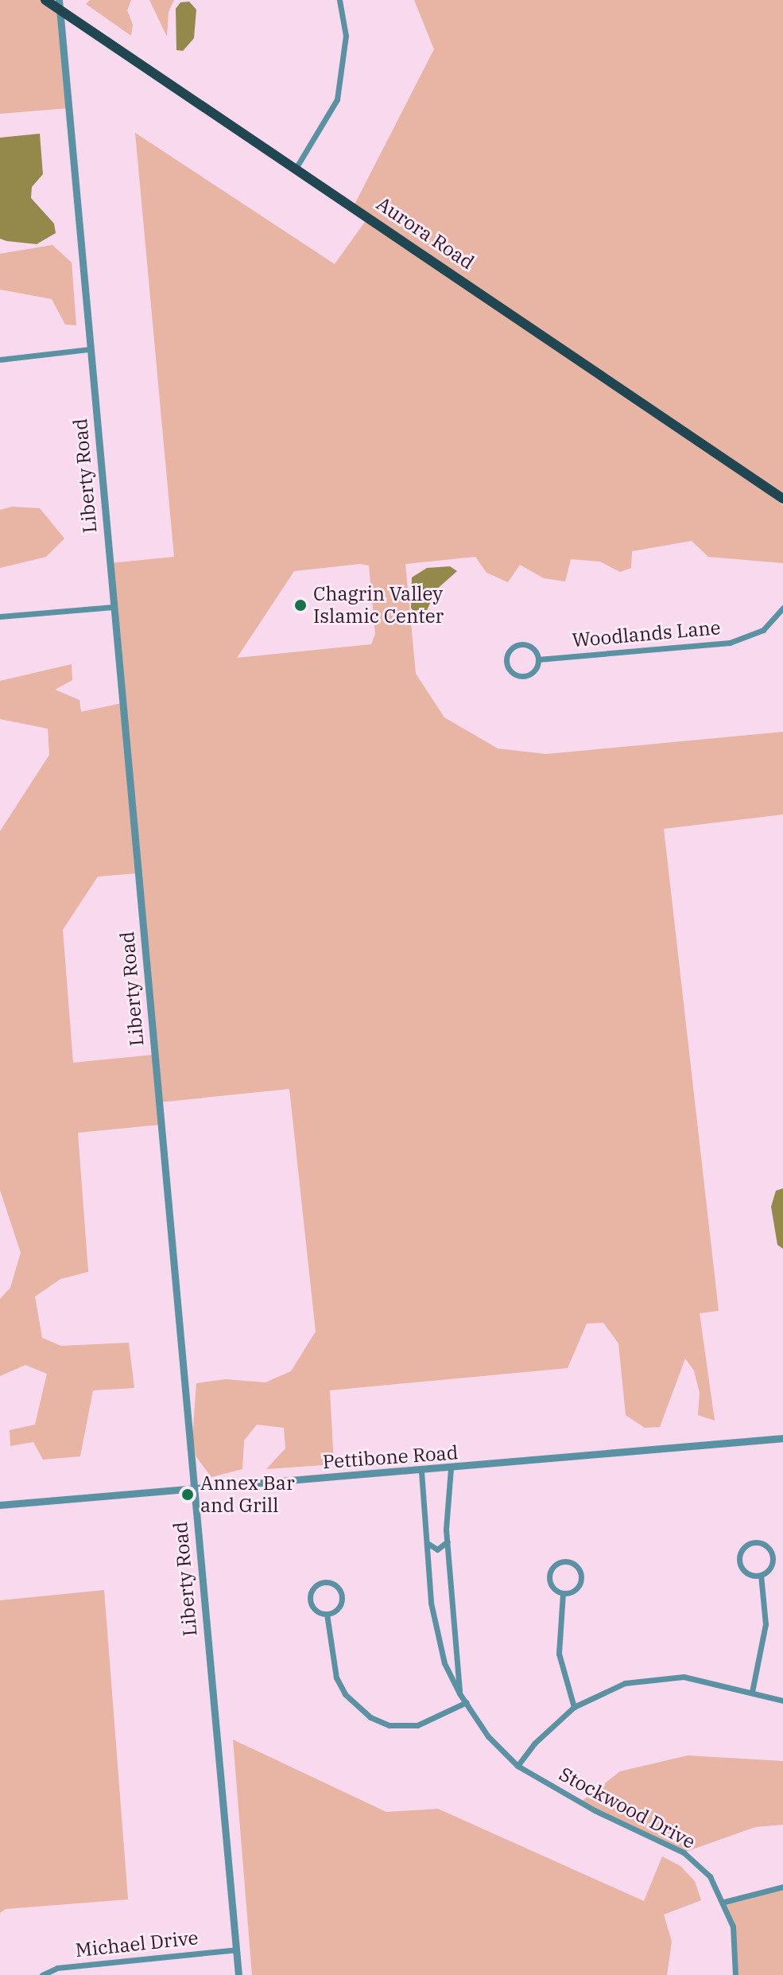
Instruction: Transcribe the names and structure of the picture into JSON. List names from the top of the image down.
{
  "streets": {
    "main road": ["Aurora Road"],
    "street": [
      "Liberty Road",
      "Woodlands Lane",
      "Pettibone Road",
      "Stockwood Drive",
      "Michael Drive"
    ]
  },
  "crossings": [
    ["Aurora Road", "Liberty Road"],
    ["Liberty Road", "Pettibone Road"],
    ["Liberty Road", "Michael Drive"],
    ["Pettibone Road", "Stockwood Drive"]
  ],
  "places": ["Chagrin Valley Islamic Center", "Annex Bar and Grill"]
}
